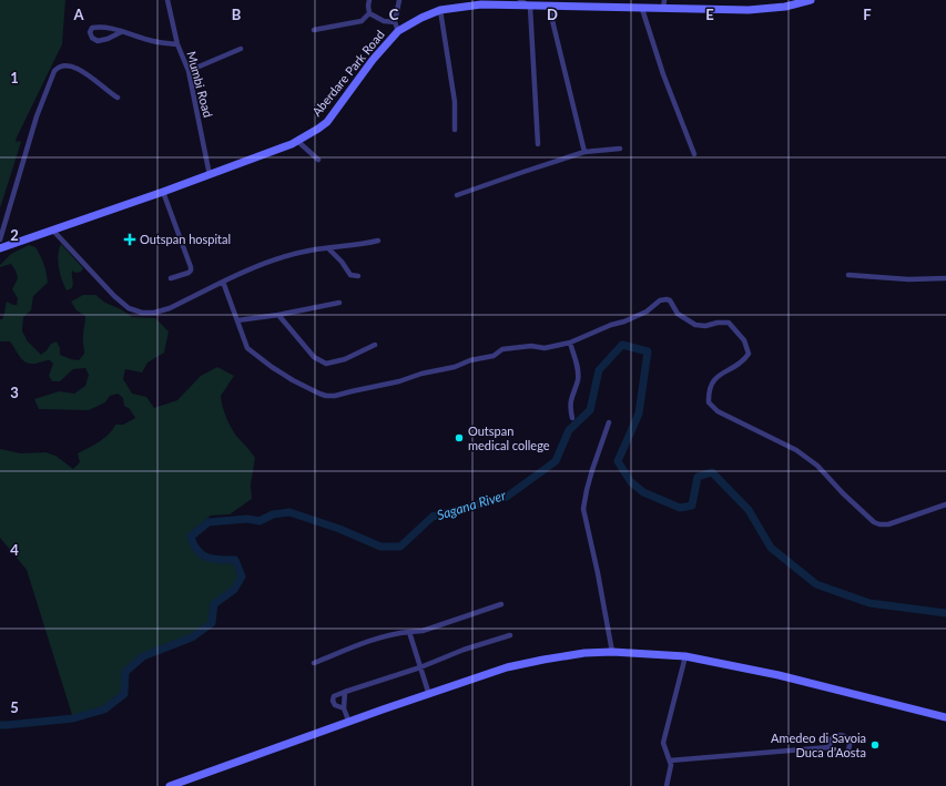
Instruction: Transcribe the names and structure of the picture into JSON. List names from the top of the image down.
{
  "streets": {
    "street": ["Aberdare Park Road", "Mumbi Road"]
  },
  "crossings": [
    ["Aberdare Park Road", "Mumbi Road"]
  ],
  "water": ["Sagana River"],
  "places": {
    "health": ["Outspan hospital"],
    "other": ["Outspan medical college", "Amedeo di Savoia Duca d’Aosta"]
  },
  "grid": {
    "columns": [
      "A",
      "B",
      "C",
      "D",
      "E",
      "F"
    ],
    "rows": [
      "1",
      "2",
      "3",
      "4",
      "5"
    ]
  }
}
